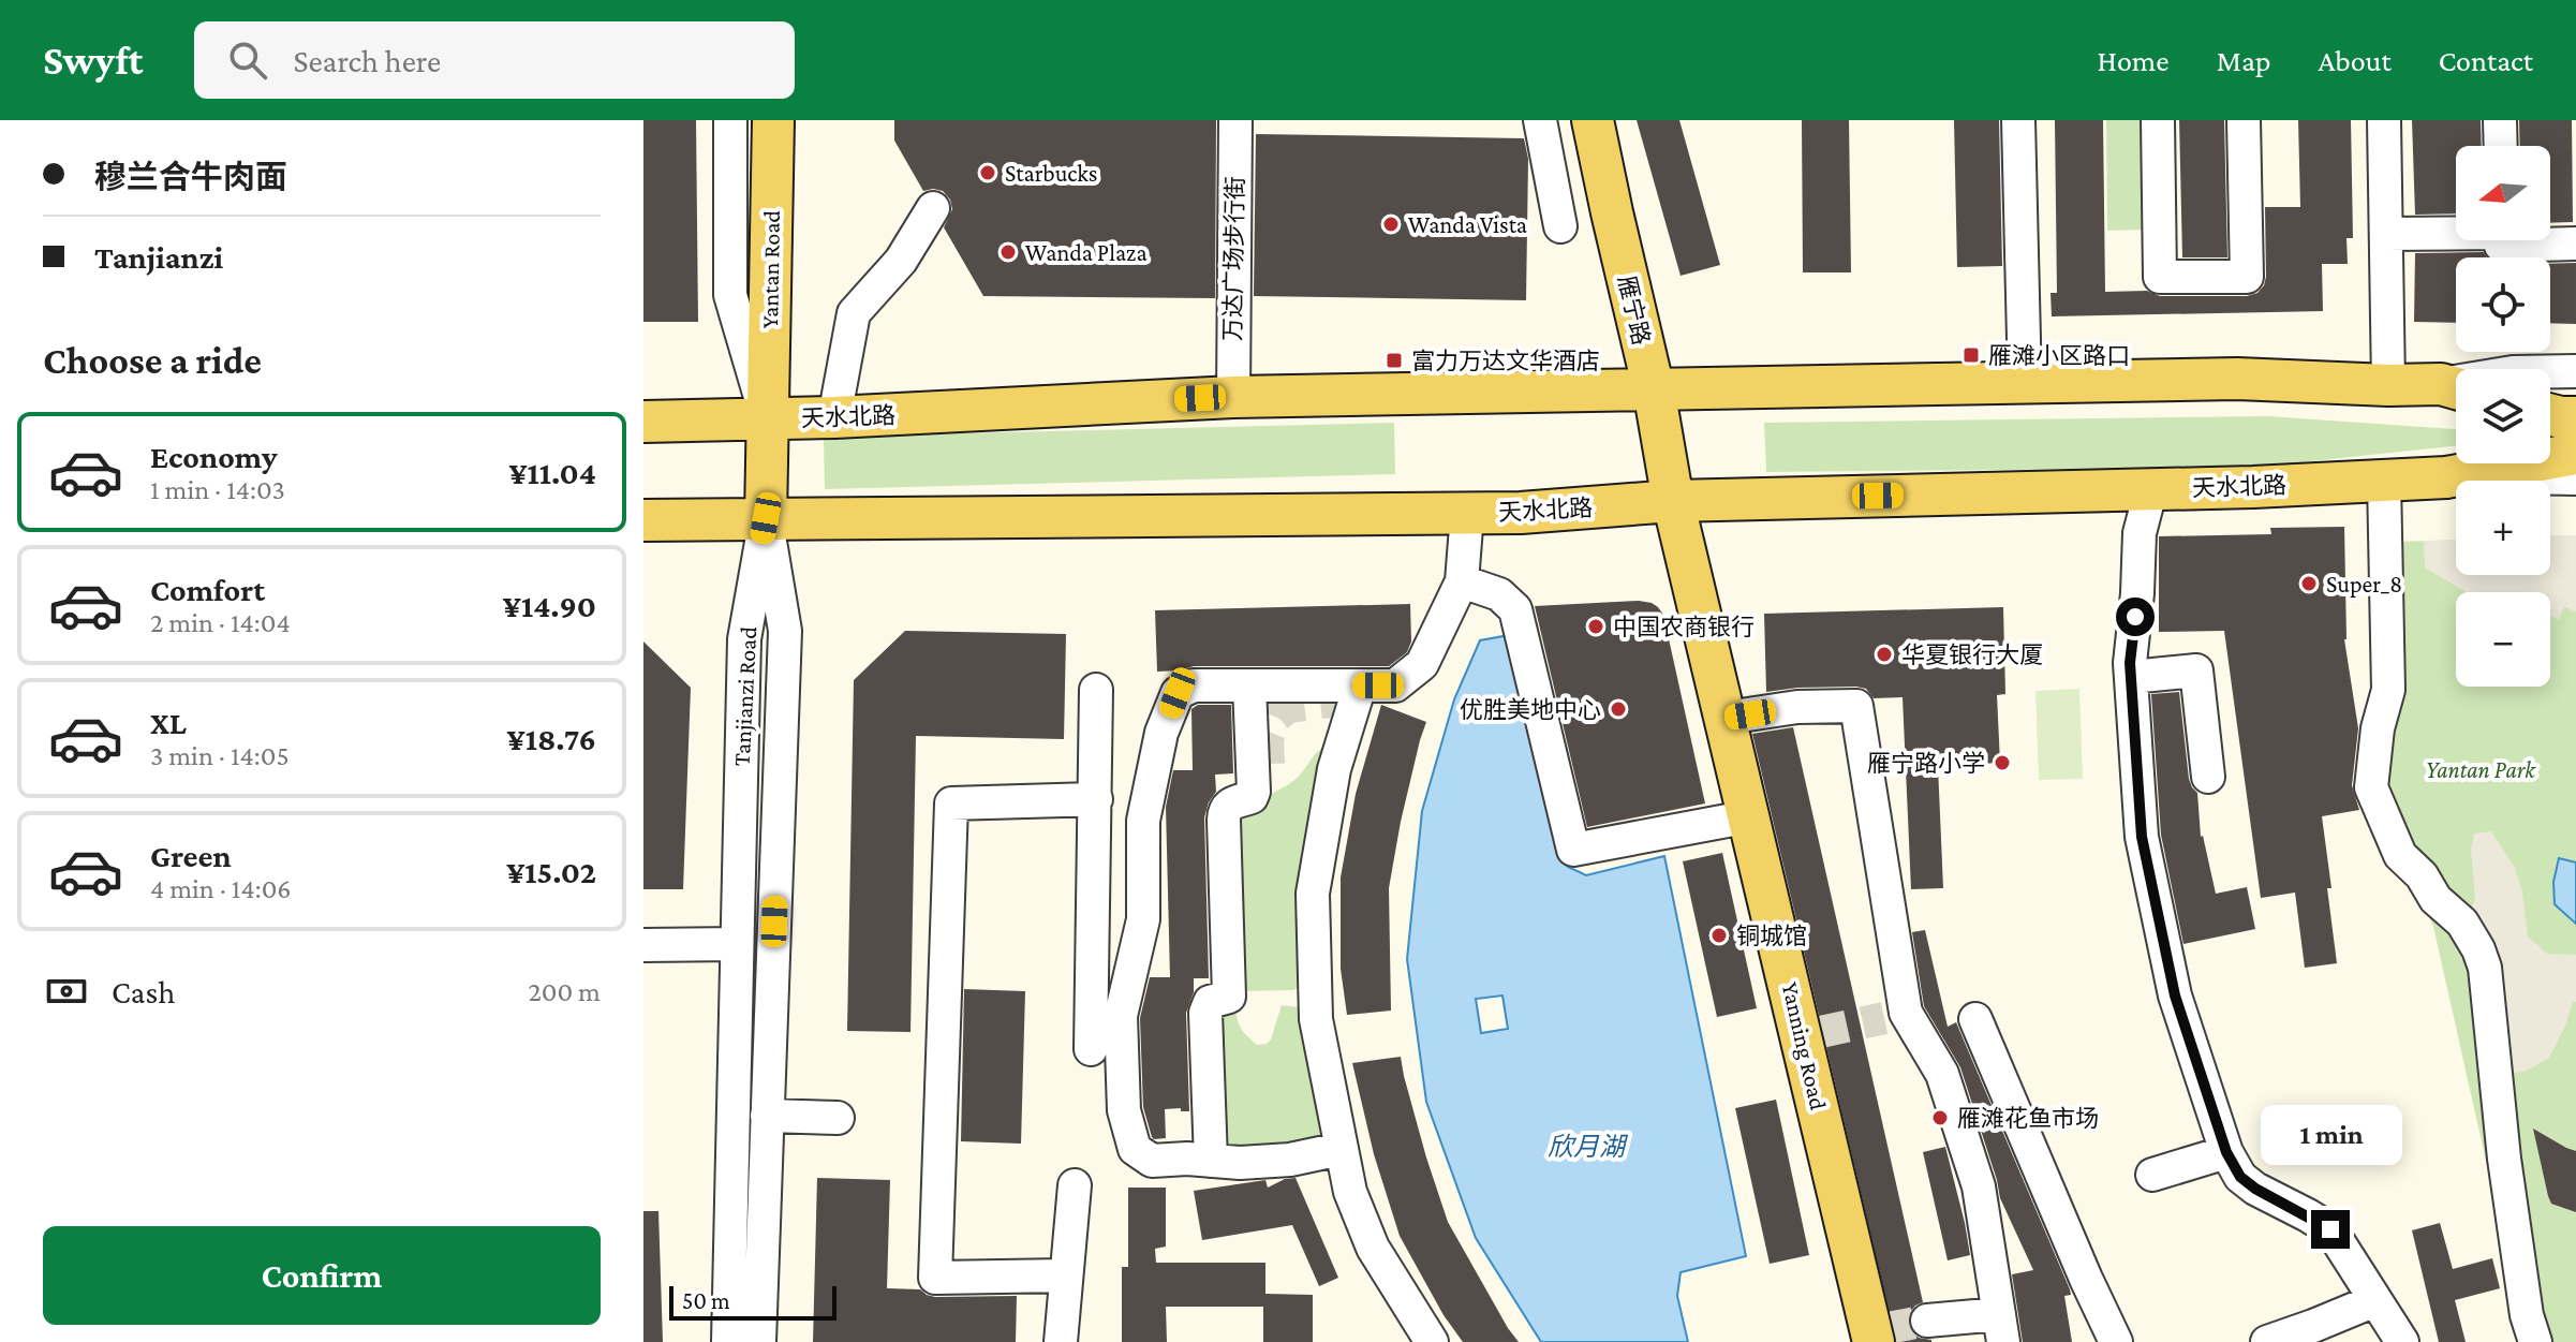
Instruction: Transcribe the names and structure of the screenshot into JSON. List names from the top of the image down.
{
  "streets": {
    "main road": [
      "Yantan Road",
      "雁宁路",
      "天水北路",
      "Yanning Road"
    ],
    "street": ["万达广场步行街", "Tanjianzi Road"]
  },
  "crossings": [
    ["万达广场步行街", "天水北路"],
    ["Yantan Road", "天水北路"],
    ["Yantan Road", "Tanjianzi Road"],
    ["雁宁路", "天水北路"],
    ["雁宁路", "Yanning Road"],
    ["天水北路", "Tanjianzi Road"],
    ["天水北路", "Yanning Road"]
  ],
  "water": ["欣月湖"],
  "parks": ["Yantan Park"],
  "places": {
    "other": [
      "Starbucks",
      "Wanda Vista",
      "Wanda Plaza",
      "Super_8",
      "中国农商银行",
      "华夏银行大厦",
      "优胜美地中心",
      "雁宁路小学",
      "铜城馆",
      "雁滩花鱼市场"
    ],
    "transit": ["雁滩小区路口", "富力万达文华酒店"]
  },
  "scale_bar": "50 m",
  "north": "left",
  "page": {
    "header": "Swyft",
    "search": "Search here",
    "nav": [
      "Home",
      "Map",
      "About",
      "Contact"
    ],
    "banner": ["穆兰合牛肉面", "Tanjianzi"],
    "map_buttons": ["+", "−"],
    "heading": "Choose a ride",
    "list": [
      {
        "name": "Economy",
        "note": "1 min · 14:03",
        "value": "¥11.04"
      },
      {
        "name": "Comfort",
        "note": "2 min · 14:04",
        "value": "¥14.90"
      },
      {
        "name": "XL",
        "note": "3 min · 14:05",
        "value": "¥18.76"
      },
      {
        "name": "Green",
        "note": "4 min · 14:06",
        "value": "¥15.02"
      }
    ],
    "pay": ["Cash", "200 m"],
    "bubble": "1 min",
    "buttons": "Confirm",
    "scale": "50 m"
  }
}
